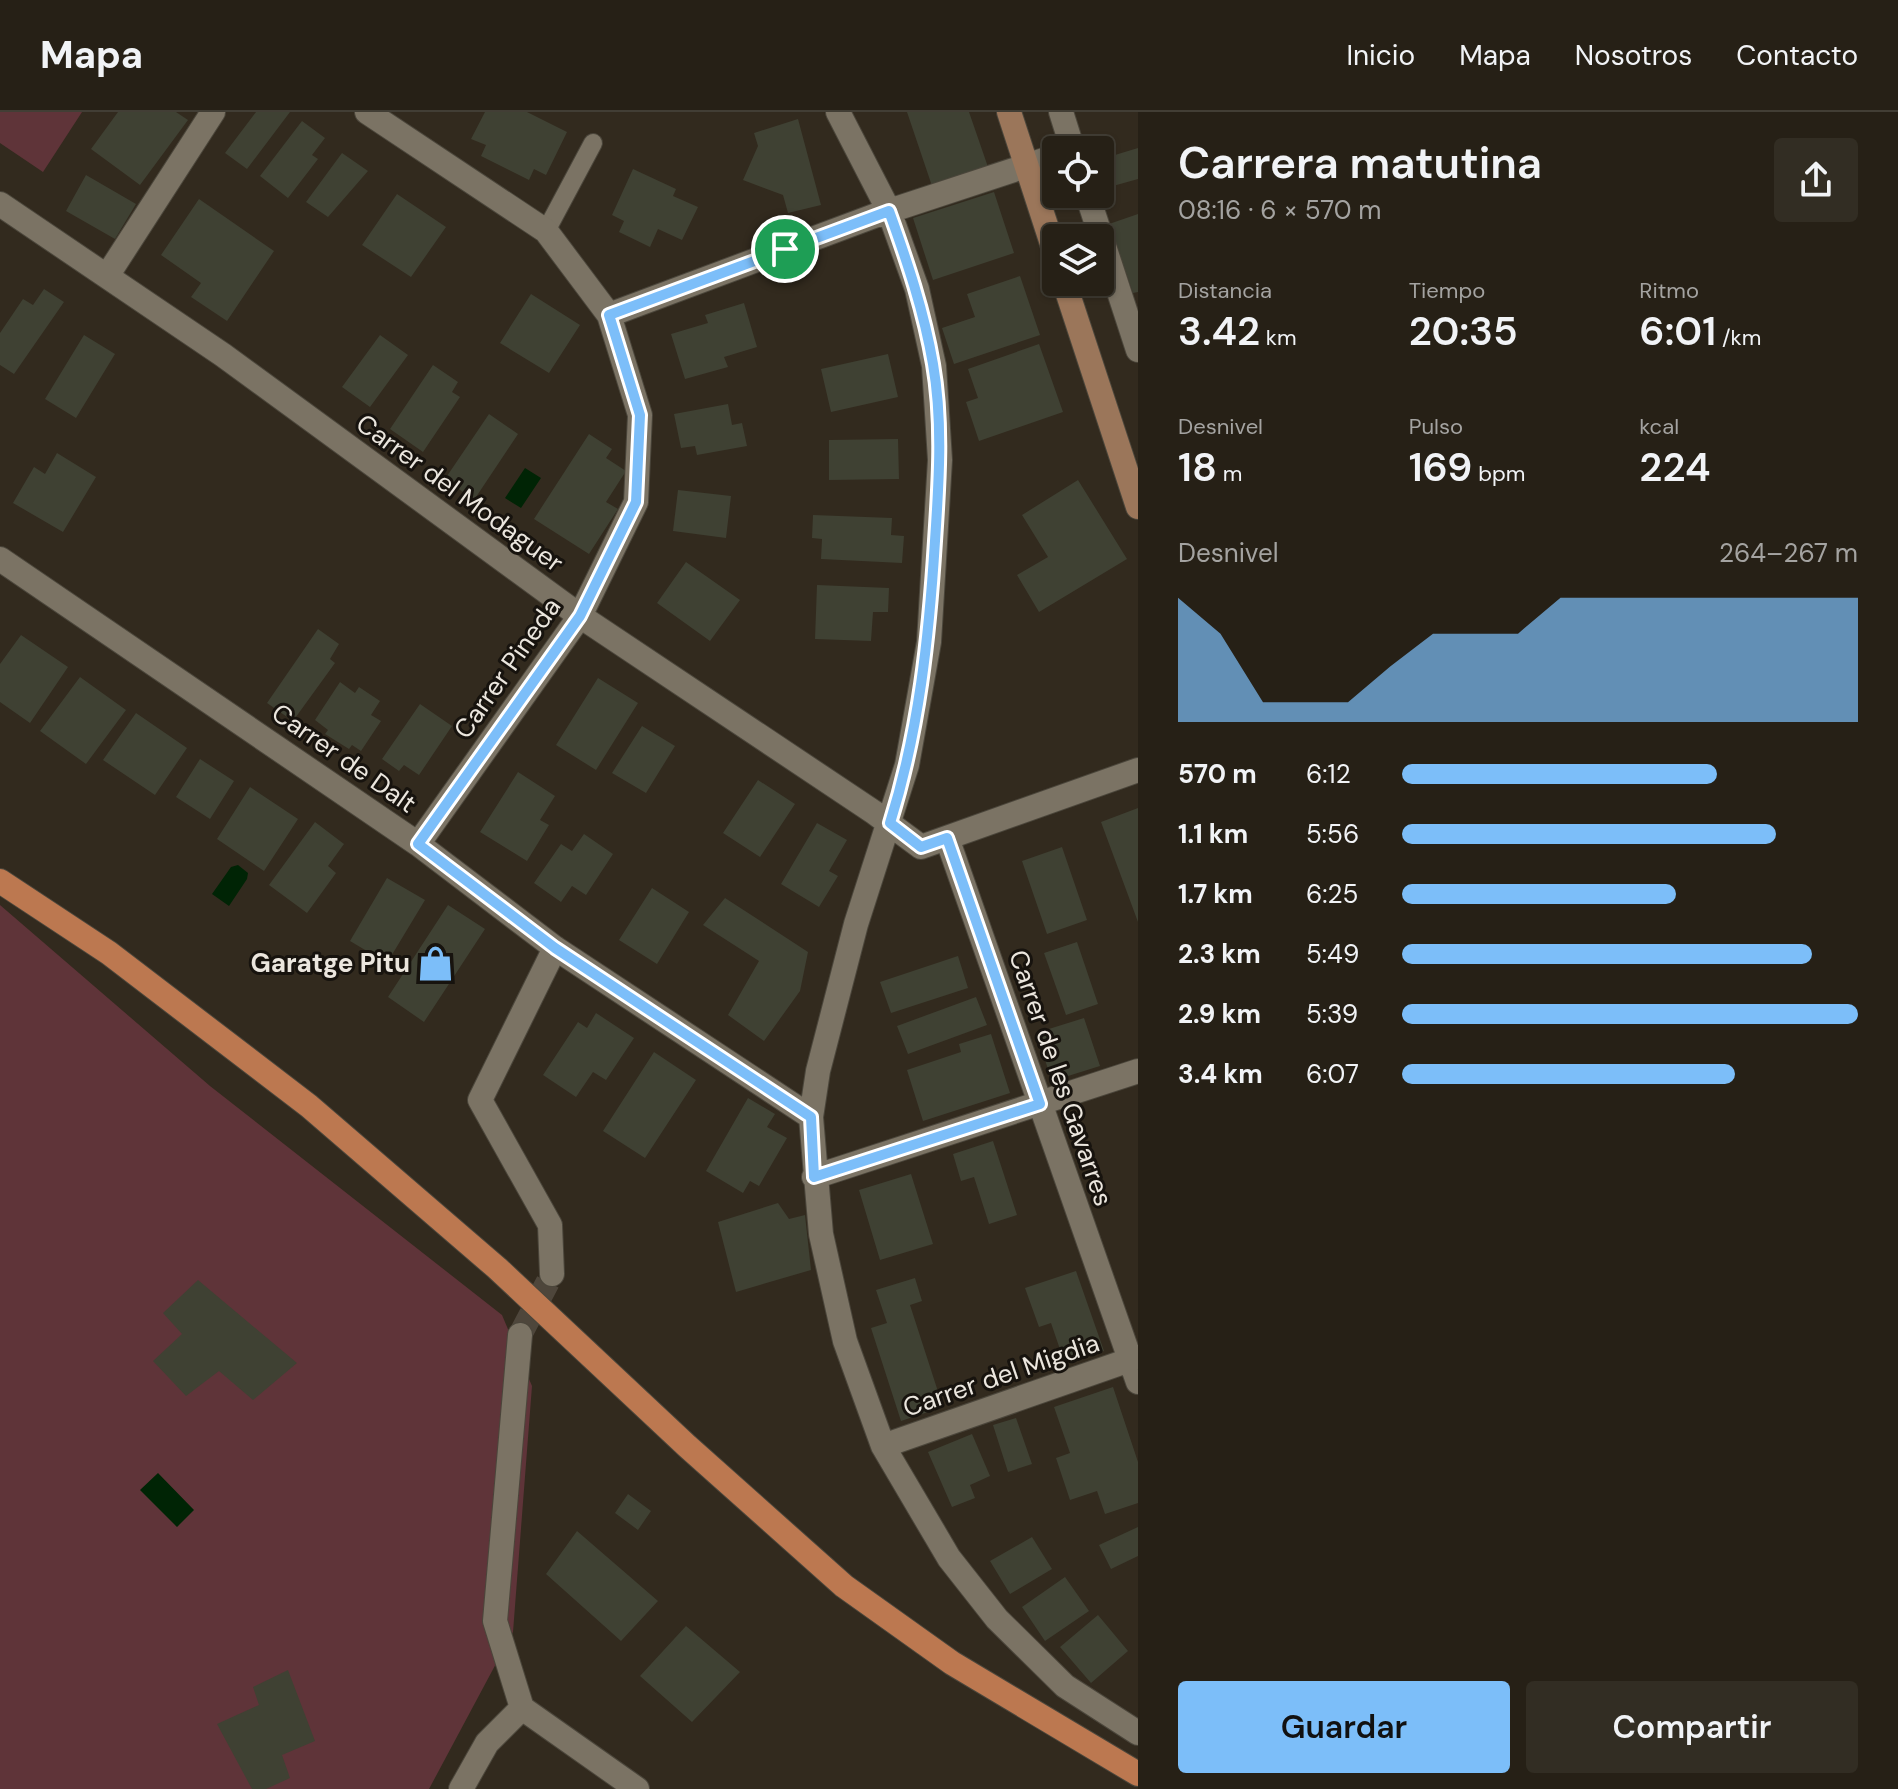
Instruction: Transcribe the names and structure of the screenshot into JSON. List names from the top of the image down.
{
  "streets": {
    "street": [
      "Carrer del Modaguer",
      "Carrer Pineda",
      "Carrer de Dalt",
      "Carrer de les Gavarres",
      "Carrer del Migdia"
    ]
  },
  "crossings": [
    ["Carrer del Modaguer", "Carrer Pineda"],
    ["Carrer del Modaguer", "Carrer de les Gavarres"],
    ["Carrer Pineda", "Carrer de Dalt"],
    ["Carrer de les Gavarres", "Carrer del Migdia"]
  ],
  "places": {
    "shop": ["Garatge Pitu"]
  },
  "page": {
    "header": "Mapa",
    "nav": [
      "Inicio",
      "Mapa",
      "Nosotros",
      "Contacto"
    ],
    "heading": ["Carrera matutina", "08:16 · 6 × 570 m"],
    "stats": [
      ["Distancia", "3.42 km"],
      ["Tiempo", "20:35"],
      ["Ritmo", "6:01 /km"],
      ["Desnivel", "18 m"],
      ["Pulso", "169 bpm"],
      ["kcal", "224"]
    ],
    "chart": ["Desnivel", "264–267 m"],
    "list": [
      {
        "name": "570 m",
        "note": "6:12"
      },
      {
        "name": "1.1 km",
        "note": "5:56"
      },
      {
        "name": "1.7 km",
        "note": "6:25"
      },
      {
        "name": "2.3 km",
        "note": "5:49"
      },
      {
        "name": "2.9 km",
        "note": "5:39"
      },
      {
        "name": "3.4 km",
        "note": "6:07"
      }
    ],
    "buttons": ["Guardar", "Compartir"]
  }
}
